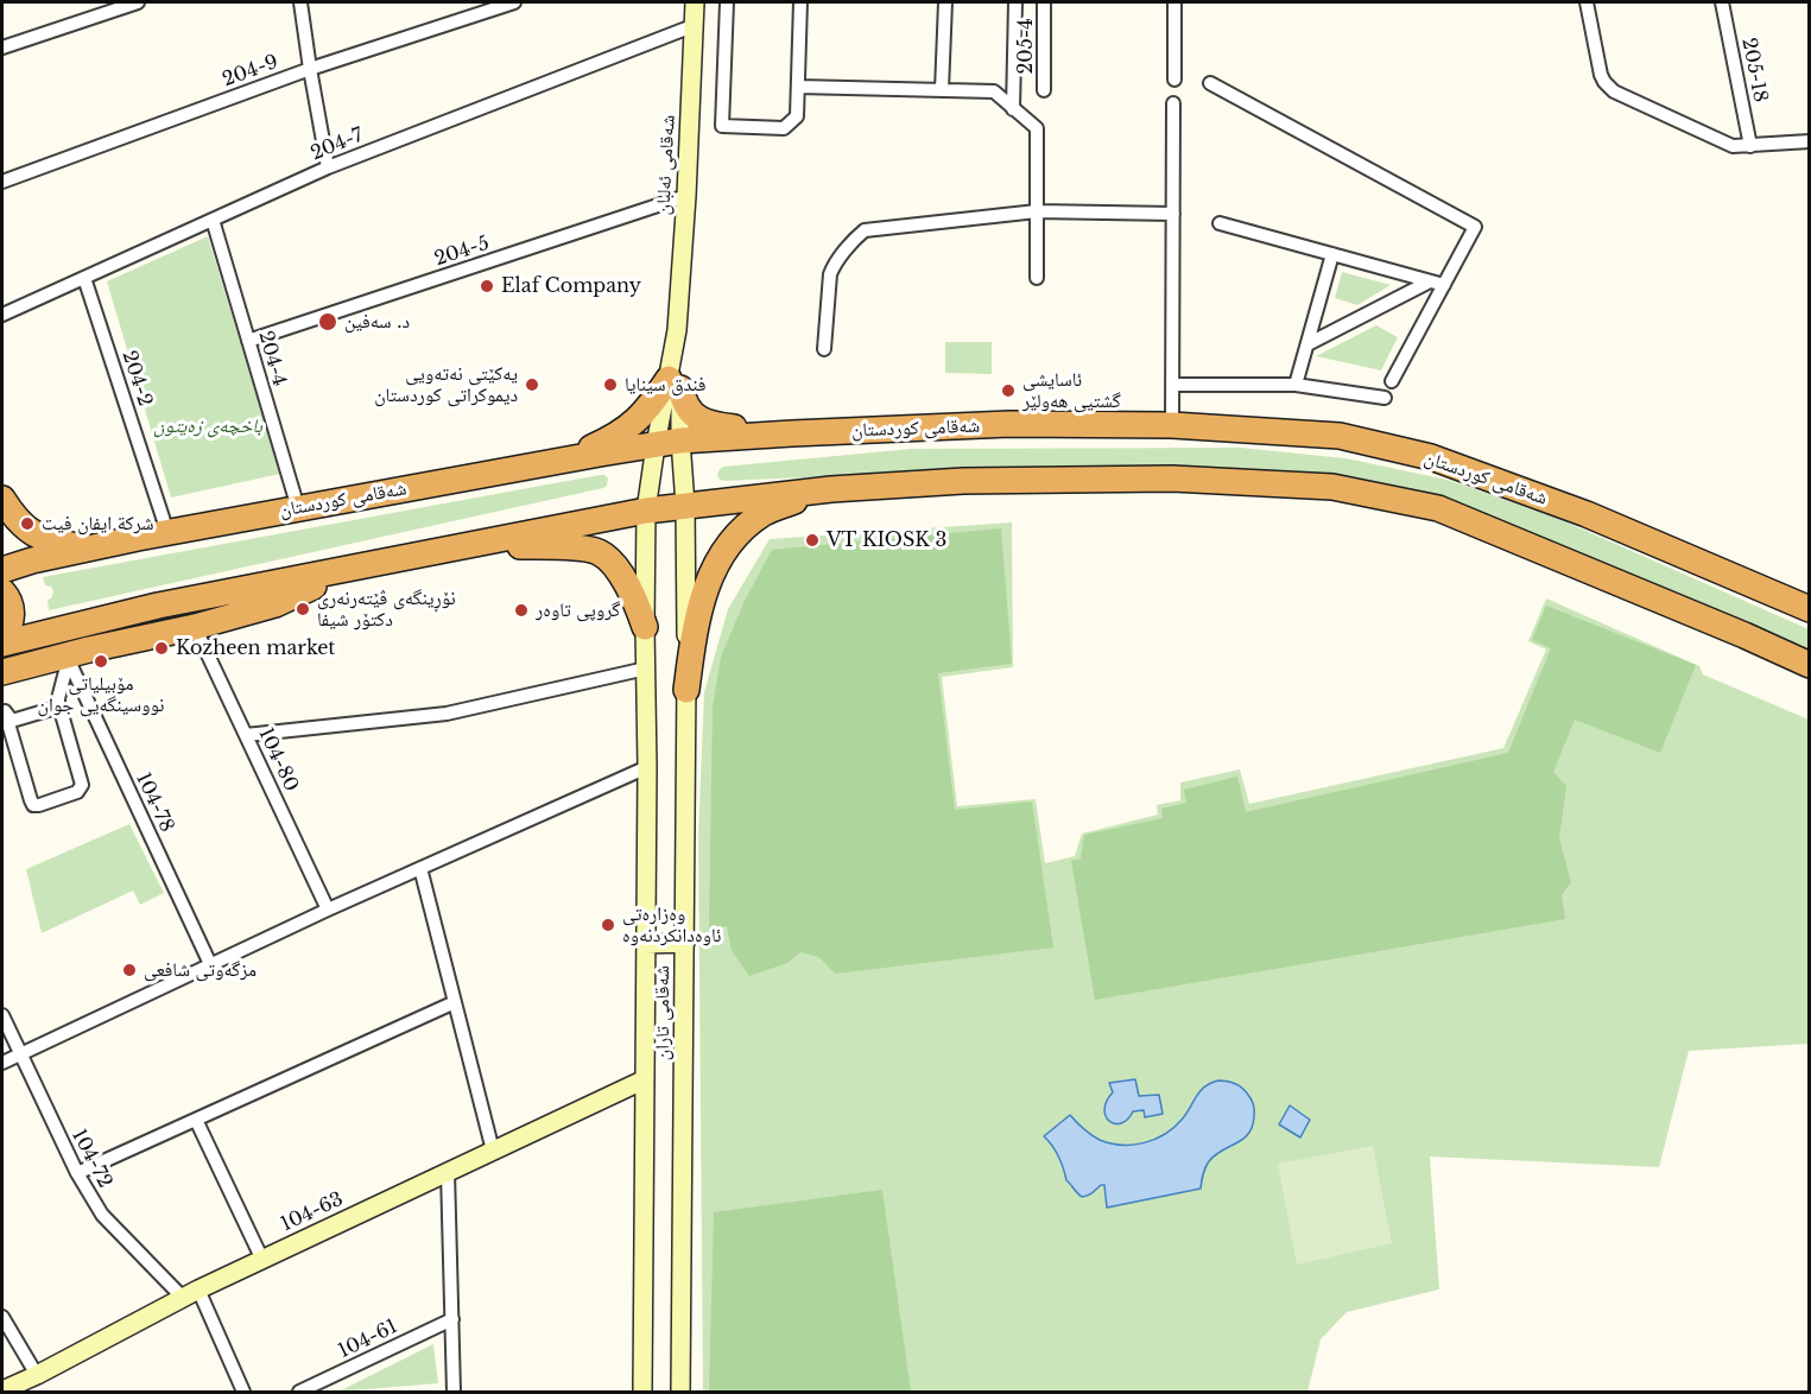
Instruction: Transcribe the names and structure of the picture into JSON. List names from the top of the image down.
{
  "streets": {
    "highway": ["شەقامی کوردستان"],
    "main road": ["شەقامی ئەلبان", "شەقامی تاران", "104-63"],
    "street": [
      "205-4",
      "205-18",
      "204-9",
      "204-7",
      "204-5",
      "204-4",
      "204-2",
      "104-80",
      "104-78",
      "104-72",
      "104-61"
    ]
  },
  "crossings": [
    ["204-7", "شەقامی ئەلبان"],
    ["204-7", "204-4"],
    ["204-7", "204-2"],
    ["شەقامی ئەلبان", "204-5"],
    ["شەقامی ئەلبان", "شەقامی کوردستان"],
    ["شەقامی ئەلبان", "شەقامی تاران"],
    ["204-5", "204-4"],
    ["204-4", "شەقامی کوردستان"],
    ["204-2", "شەقامی کوردستان"],
    ["شەقامی تاران", "104-63"],
    ["104-72", "104-63"]
  ],
  "parks": ["باخچەی زەیتون"],
  "places": [
    "Elaf Company",
    "د. سەفین",
    "یه‌كێتی نه‌ته‌ویی دیموكراتی كوردستان",
    "فندق سينايا",
    "ئاسایشی گشتیی هەولێر",
    "شركة ايفان فيت",
    "VT KIOSK 3",
    "نۆڕینگەی ڤێتەرنەری دکتۆر شیفا",
    "گروپی تاوەر",
    "Kozheen market",
    "مۆبیلیاتی نووسینگەیی جوان",
    "وەزارەتی ئاوەدانکردنەوە",
    "مزگەوتی شافعی"
  ]
}
